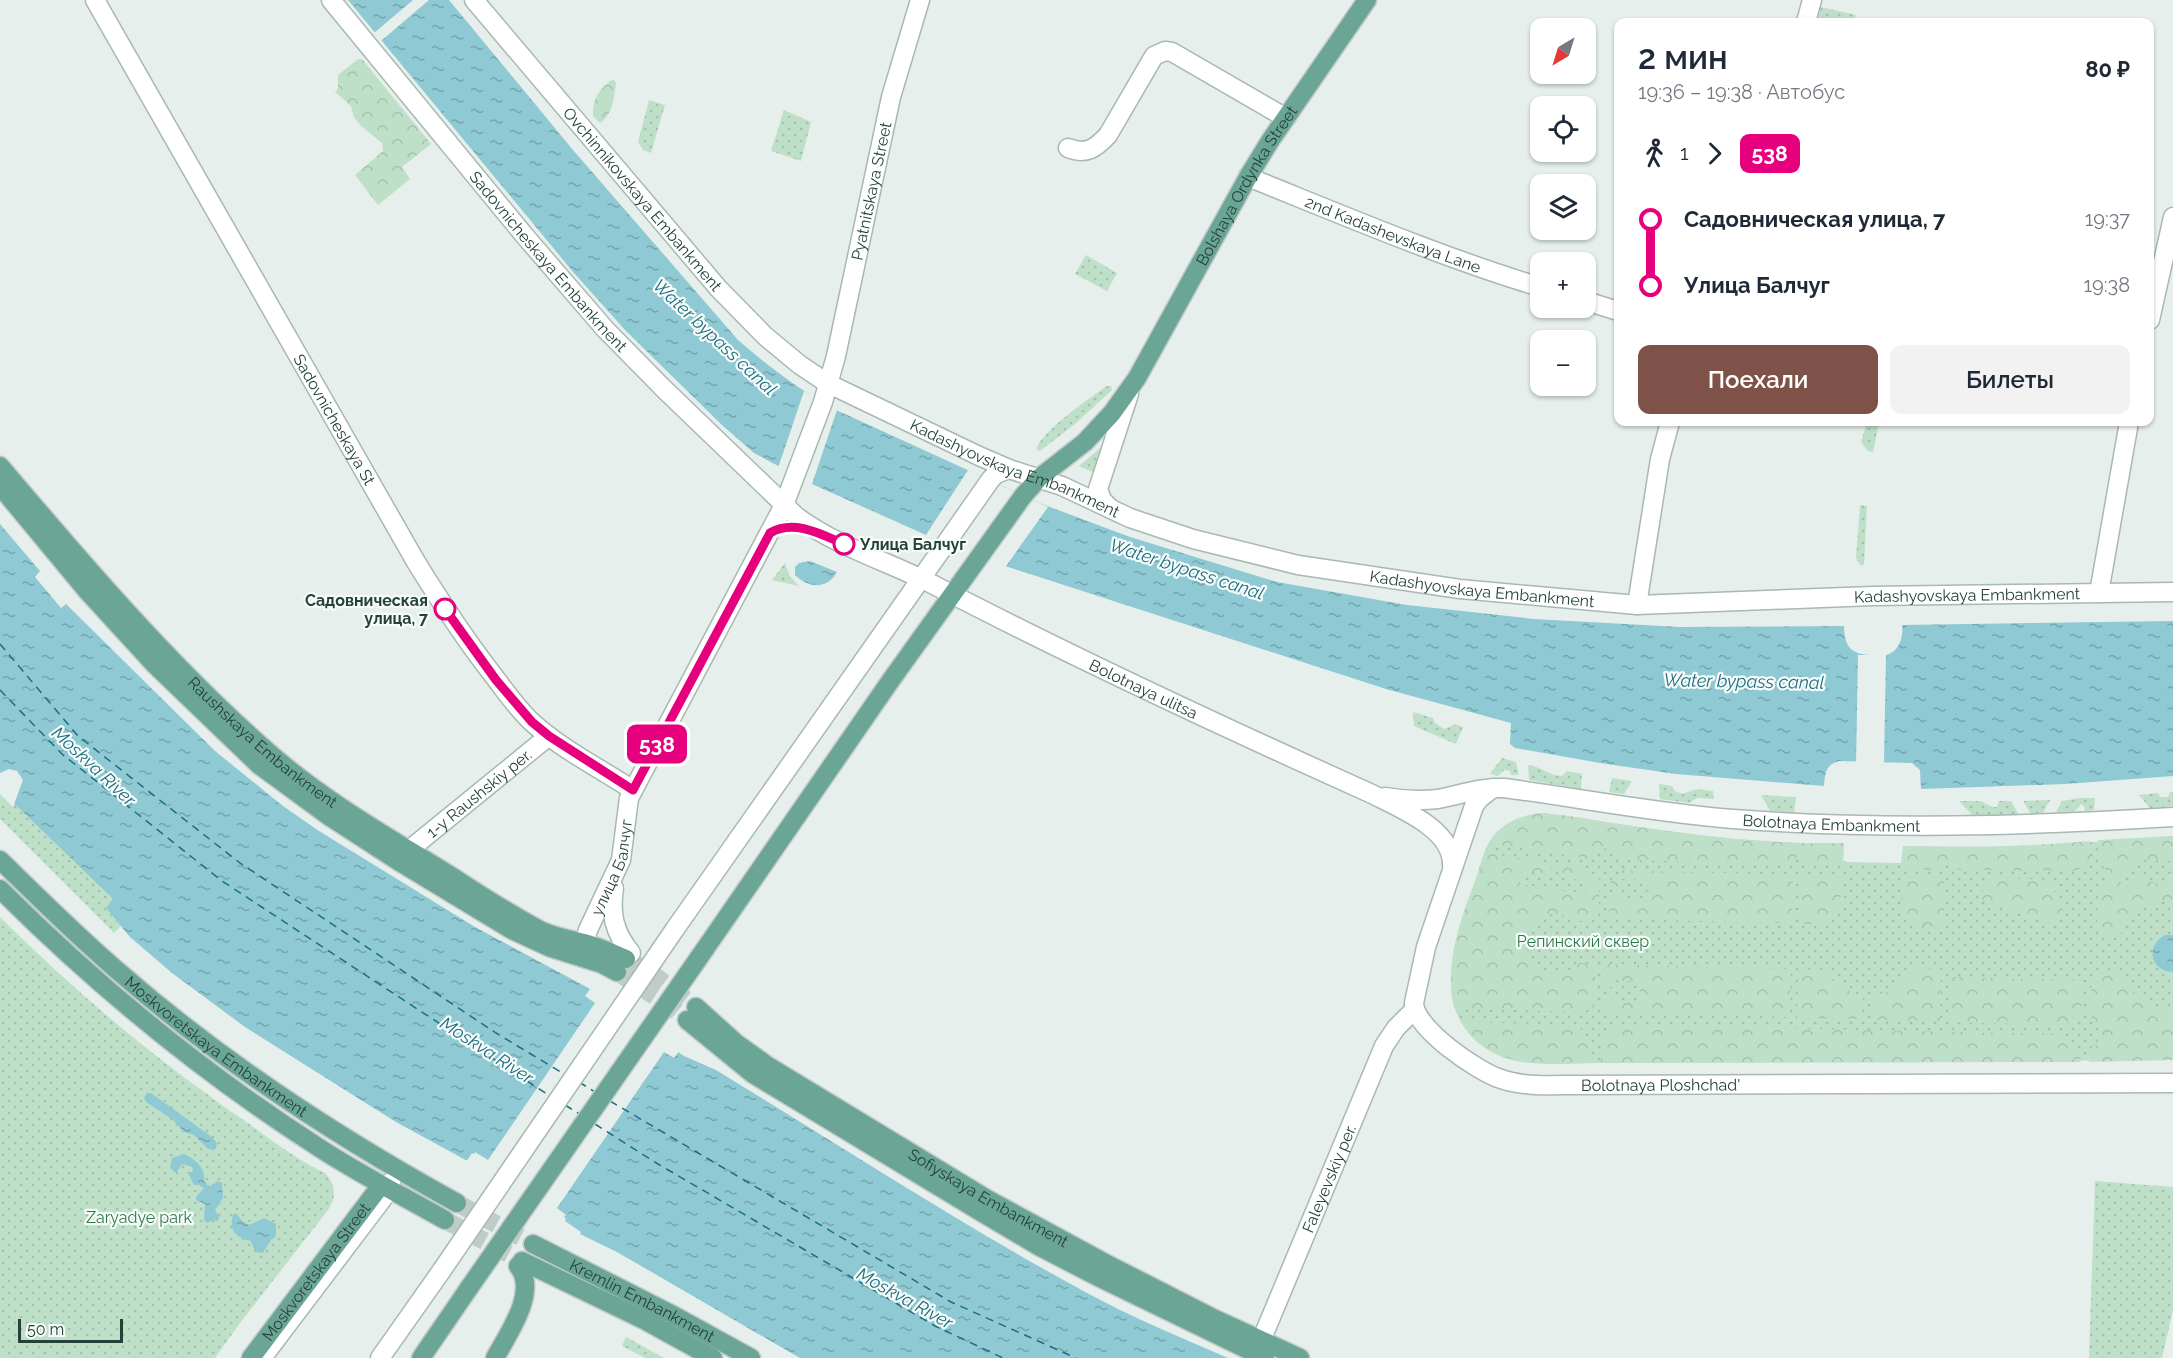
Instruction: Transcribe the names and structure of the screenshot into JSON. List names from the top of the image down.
{
  "streets": {
    "main road": [
      "Bolshaya Ordynka Street",
      "Raushskaya Embankment",
      "Moskvoretskaya Embankment",
      "Sofiyskaya Embankment",
      "Moskvoretskaya Street",
      "Kremlin Embankment"
    ],
    "street": [
      "Pyatnitskaya Street",
      "Ovchinnikovskaya Embankment",
      "2nd Kadashevskaya Lane",
      "Sadovnicheskaya Embankment",
      "Sadovnicheskaya St",
      "Kadashyovskaya Embankment",
      "Bolotnaya ulitsa",
      "1-y Raushskiy per.",
      "Bolotnaya Embankment",
      "улица Балчуг",
      "Bolotnaya Ploshchad'",
      "Faleyevskiy per."
    ]
  },
  "crossings": [
    ["Bolshaya Ordynka Street", "2nd Kadashevskaya Lane"],
    ["Bolshaya Ordynka Street", "Kadashyovskaya Embankment"],
    ["Bolshaya Ordynka Street", "Bolotnaya ulitsa"],
    ["Pyatnitskaya Street", "Ovchinnikovskaya Embankment"],
    ["Pyatnitskaya Street", "Sadovnicheskaya Embankment"],
    ["Pyatnitskaya Street", "Kadashyovskaya Embankment"],
    ["Pyatnitskaya Street", "улица Балчуг"],
    ["Ovchinnikovskaya Embankment", "Kadashyovskaya Embankment"],
    ["Sadovnicheskaya Embankment", "Bolotnaya ulitsa"],
    ["Sadovnicheskaya St", "1-y Raushskiy per."],
    ["Sadovnicheskaya St", "улица Балчуг"],
    ["Bolotnaya ulitsa", "Bolotnaya Embankment"],
    ["Raushskaya Embankment", "1-y Raushskiy per."],
    ["Raushskaya Embankment", "улица Балчуг"],
    ["Moskvoretskaya Embankment", "Moskvoretskaya Street"],
    ["Bolotnaya Ploshchad'", "Faleyevskiy per."],
    ["Faleyevskiy per.", "Sofiyskaya Embankment"]
  ],
  "water": ["Water bypass canal", "Moskva River"],
  "parks": ["Репинский сквер", "Zaryadye park"],
  "places": ["Улица Балчуг", "Садовническая улица, 7"],
  "lines": ["bus line 538"],
  "scale_bar": "50 m",
  "north": "bottom left",
  "page": {
    "on_map": "538",
    "map_buttons": ["+", "−"],
    "heading": ["2 мин", "19:36 – 19:38 · Автобус", "80 ₽"],
    "legs": ["1", "538"],
    "list": [
      {
        "name": "Садовническая улица, 7",
        "value": "19:37"
      },
      {
        "name": "Улица Балчуг",
        "value": "19:38"
      }
    ],
    "buttons": ["Поехали", "Билеты"],
    "scale": "50 m"
  }
}
